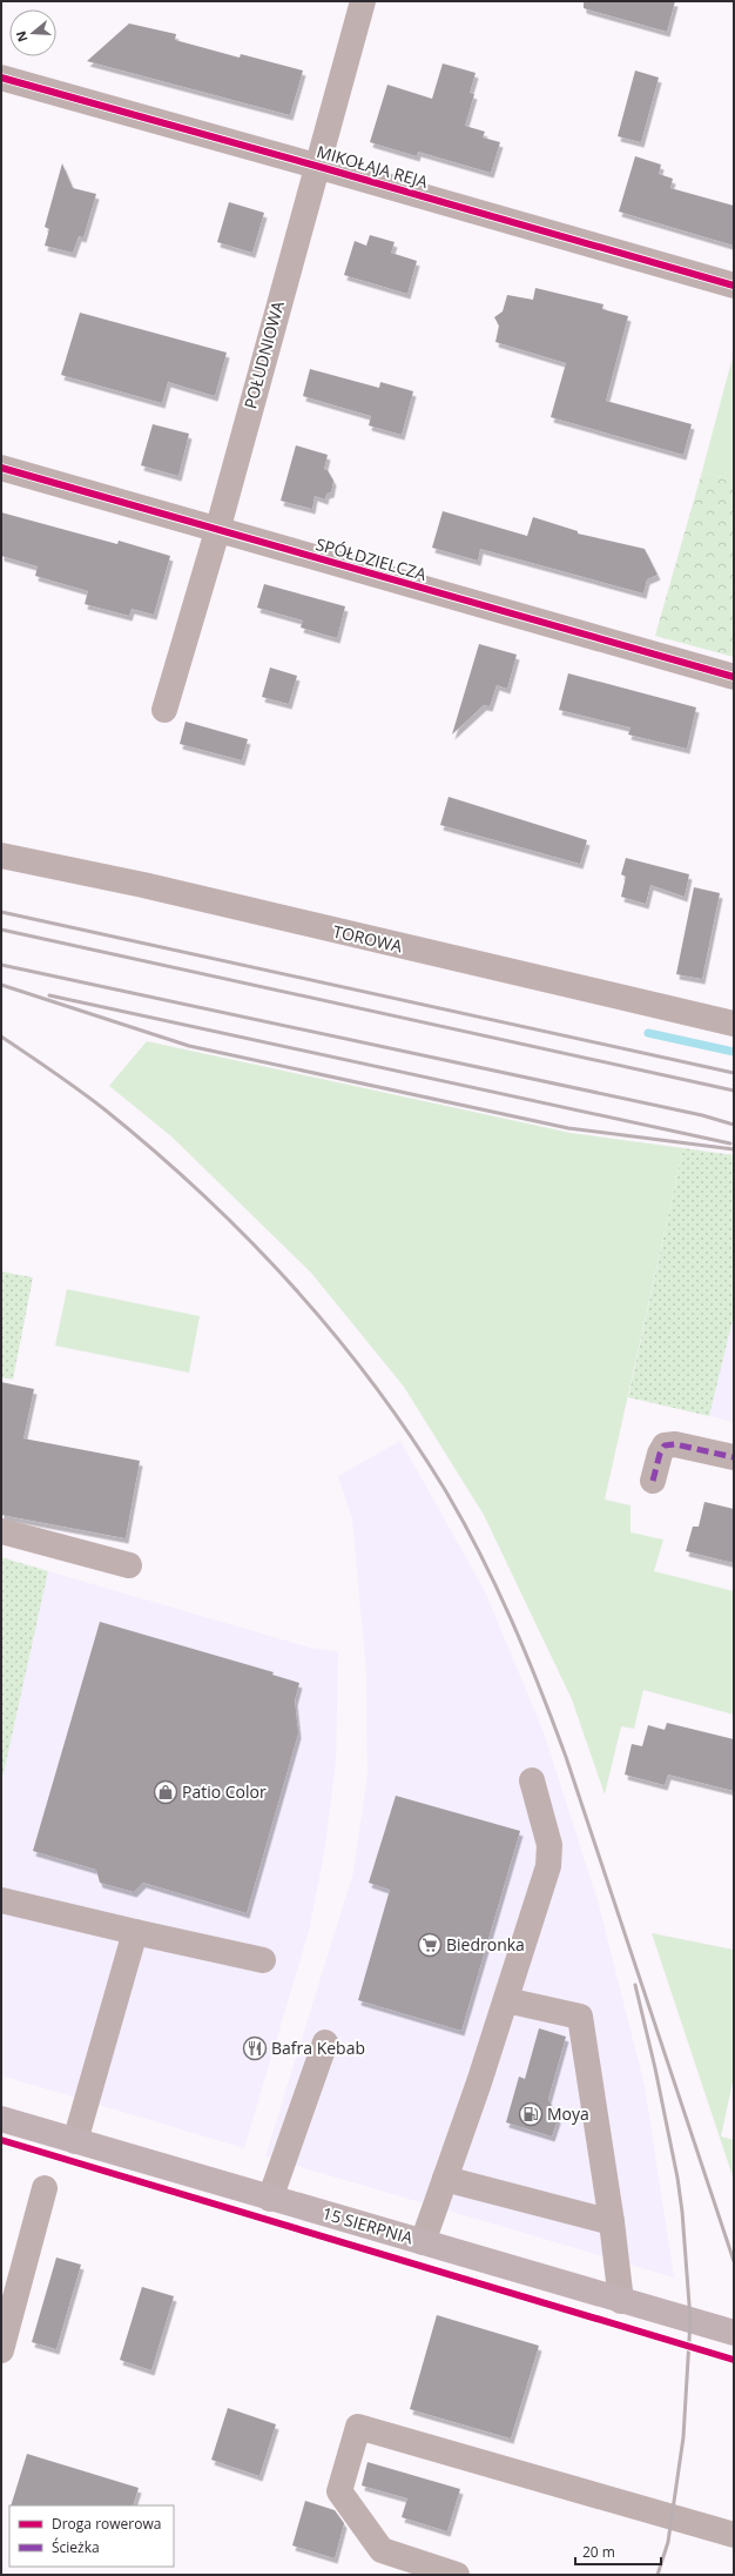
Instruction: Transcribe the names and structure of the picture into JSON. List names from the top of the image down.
{
  "streets": {
    "main road": ["15 SIERPNIA"],
    "street": [
      "MIKOŁAJA REJA",
      "POŁUDNIOWA",
      "SPÓŁDZIELCZA",
      "TOROWA"
    ]
  },
  "crossings": [
    ["MIKOŁAJA REJA", "POŁUDNIOWA"],
    ["POŁUDNIOWA", "SPÓŁDZIELCZA"]
  ],
  "places": {
    "shop": ["Patio Color"],
    "supermarket": ["Biedronka"],
    "restaurant": ["Bafra Kebab"],
    "fuel station": ["Moya"]
  },
  "legend": ["Droga rowerowa", "Ścieżka"],
  "scale_bar": "20 m",
  "north": "left"
}
